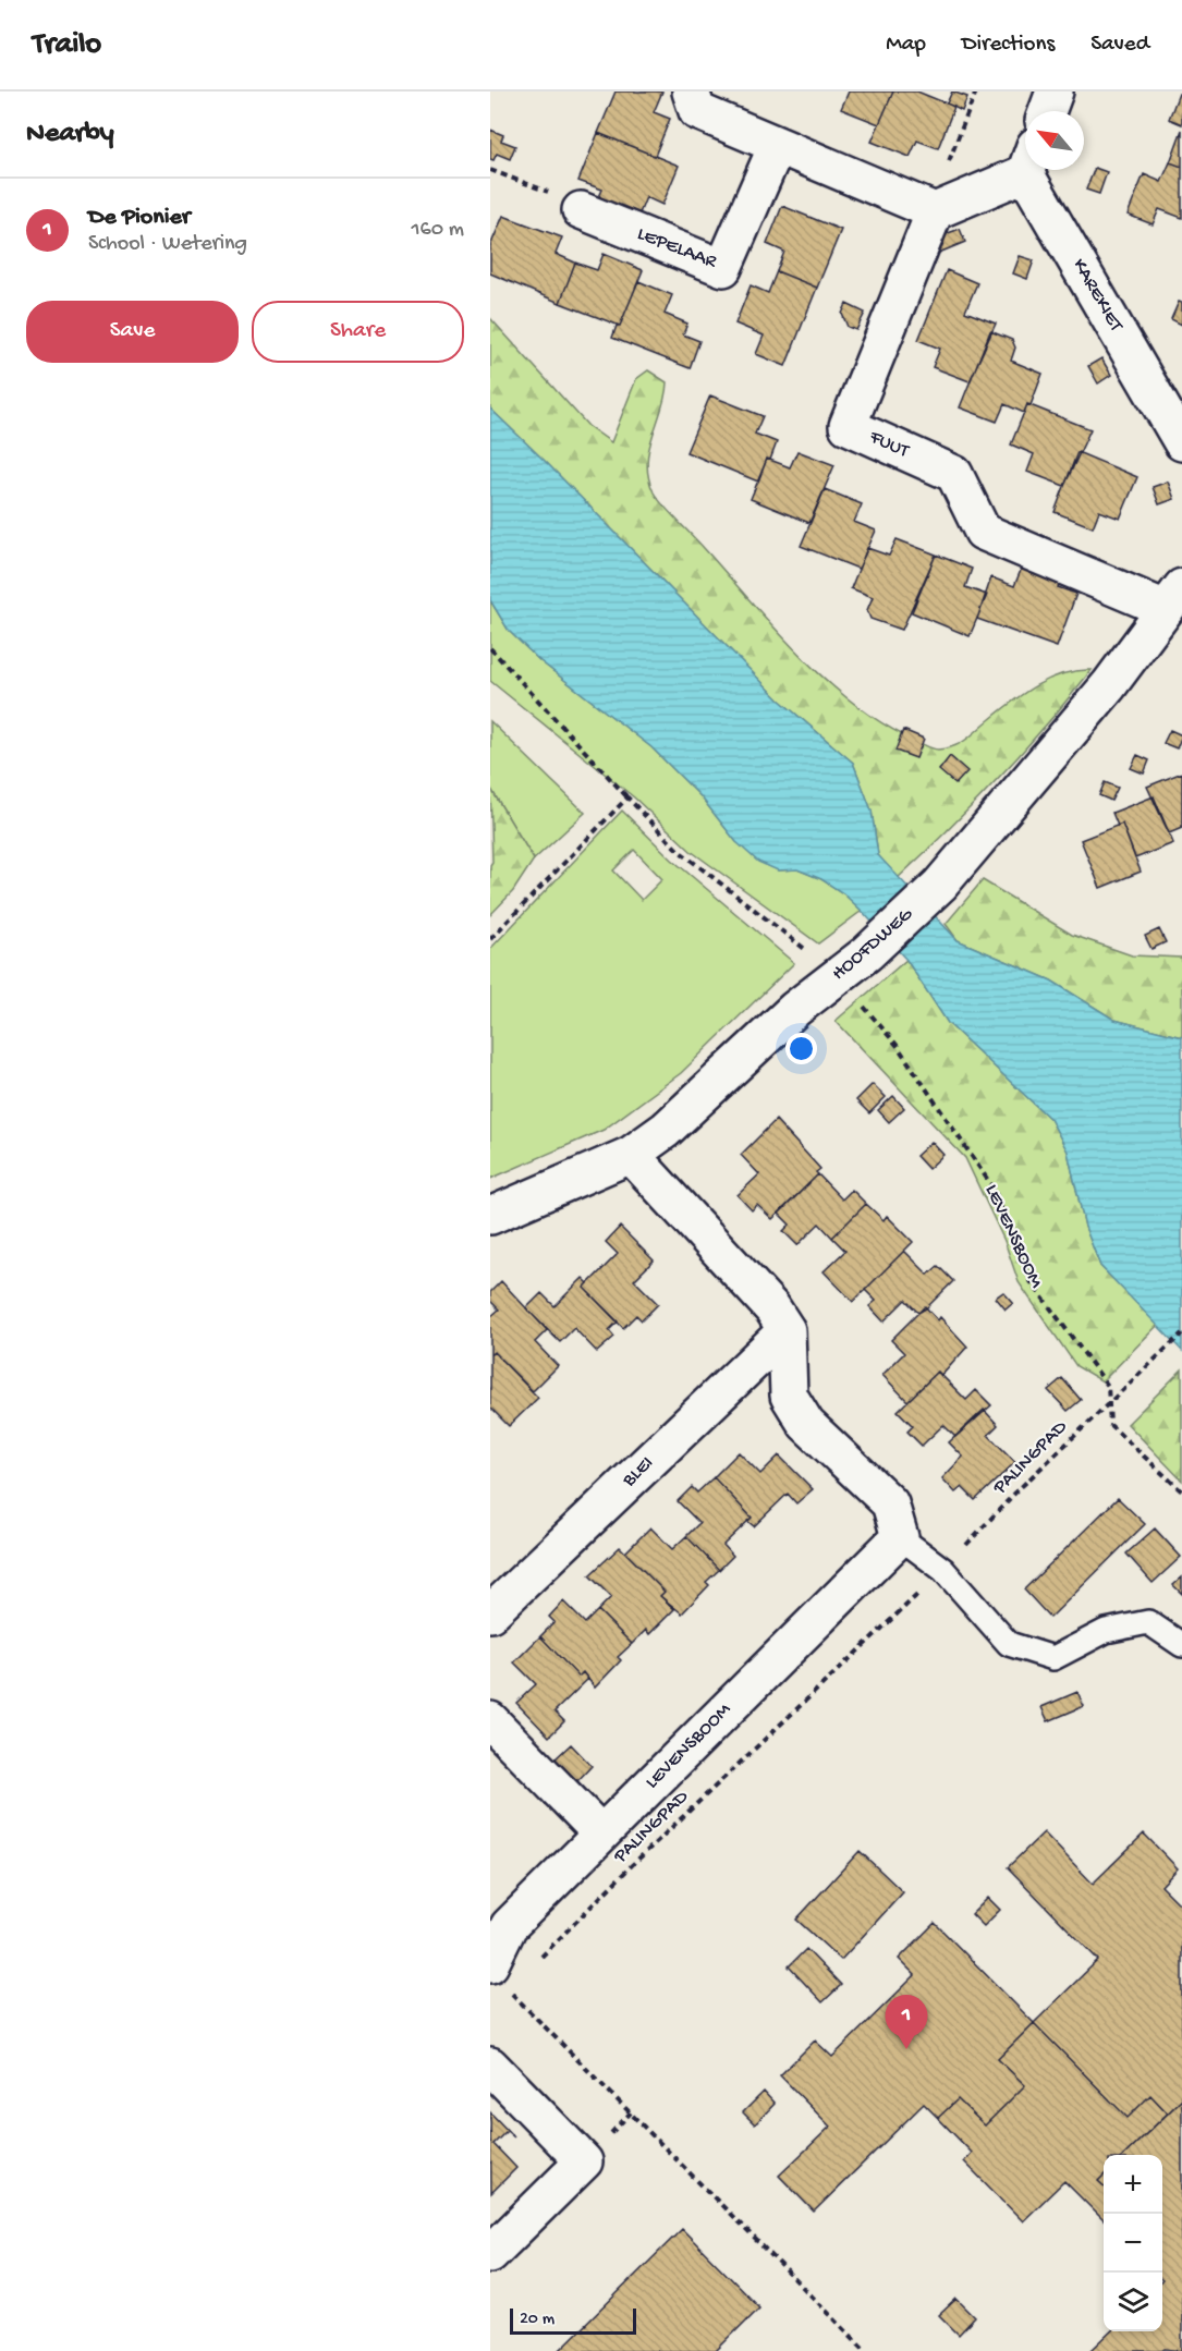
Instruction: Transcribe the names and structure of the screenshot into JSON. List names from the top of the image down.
{
  "streets": {
    "street": [
      "LEPELAAR",
      "KAREKIET",
      "FUUT",
      "HOOFDWEG",
      "LEVENSBOOM",
      "BLEI"
    ],
    "path": ["PALINGPAD"]
  },
  "crossings": [
    ["FUUT", "HOOFDWEG"],
    ["HOOFDWEG", "LEVENSBOOM"],
    ["LEVENSBOOM", "PALINGPAD"]
  ],
  "scale_bar": "20 m",
  "north": "top left",
  "page": {
    "header": "Trailo",
    "nav": ["Map", "Directions", "Saved"],
    "heading": "Nearby",
    "list": [
      {
        "mark": "1",
        "name": "De Pionier",
        "note": "School · Wetering",
        "value": "160 m"
      }
    ],
    "buttons": ["Save", "Share"],
    "pins": "1",
    "map_buttons": ["+", "−"],
    "scale": "20 m"
  }
}
